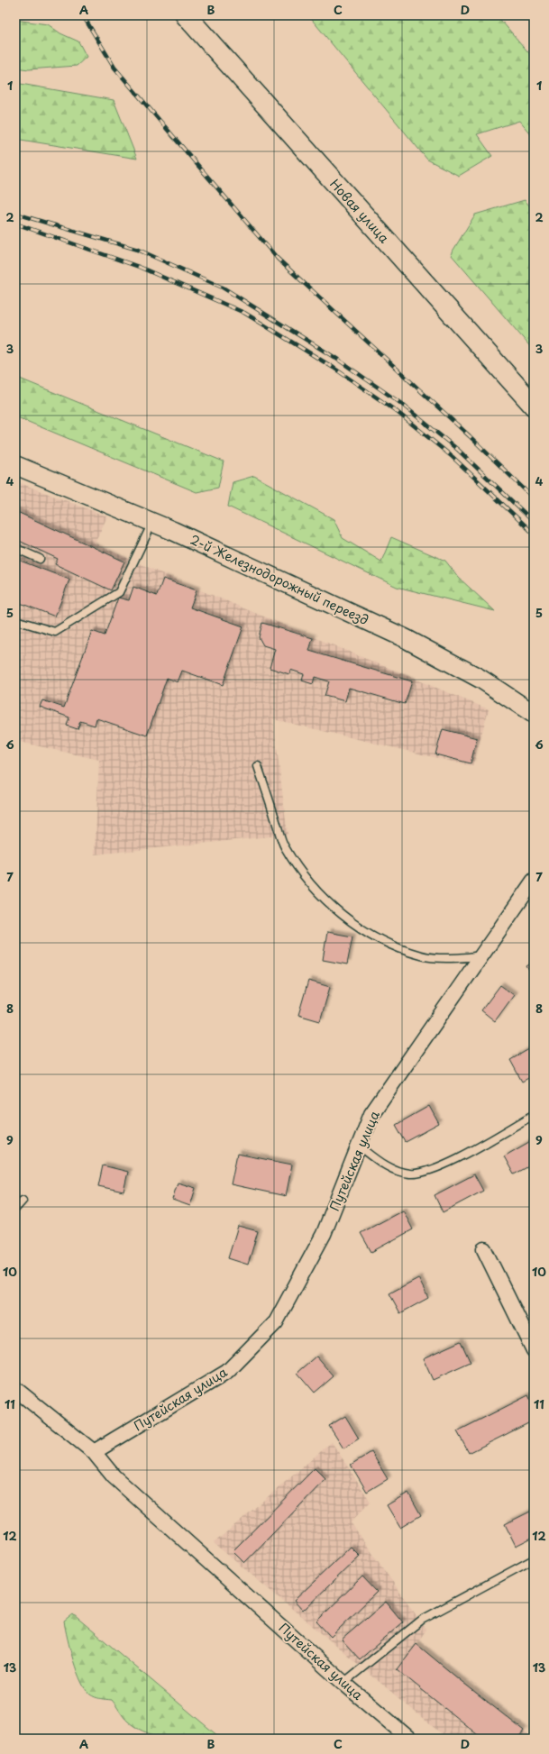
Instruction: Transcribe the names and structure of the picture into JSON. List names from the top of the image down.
{
  "streets": {
    "main road": ["Новая улица"],
    "street": ["2-й Железнодорожный переезд", "Путейская улица"]
  },
  "grid": {
    "columns": [
      "A",
      "B",
      "C",
      "D"
    ],
    "rows": [
      "1",
      "2",
      "3",
      "4",
      "5",
      "6",
      "7",
      "8",
      "9",
      "10",
      "11",
      "12",
      "13"
    ]
  }
}
